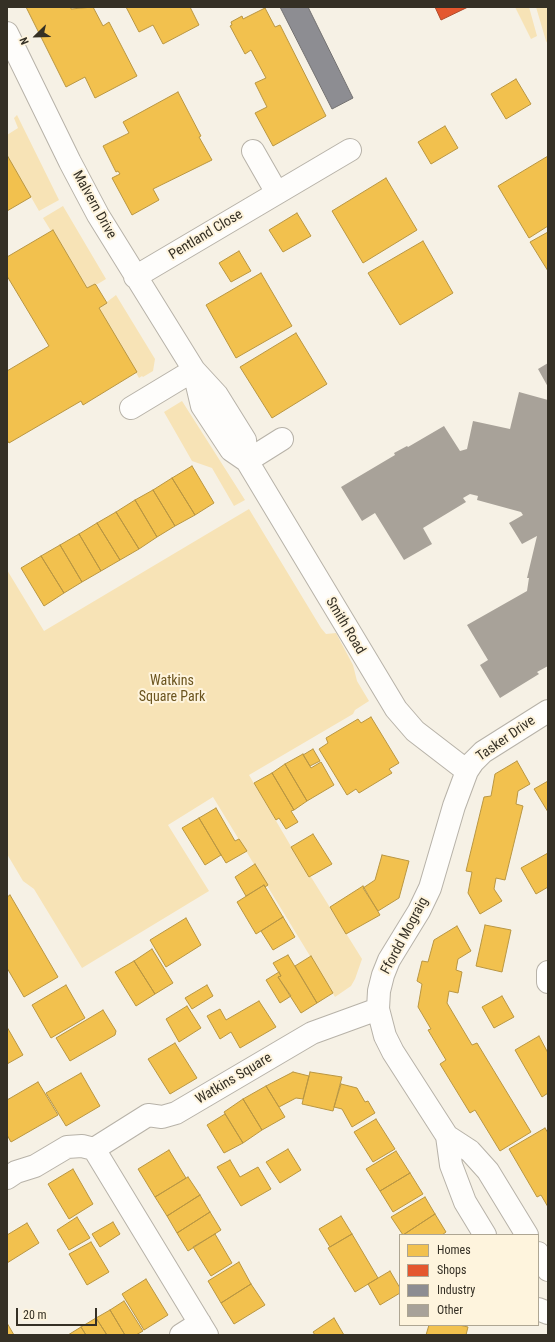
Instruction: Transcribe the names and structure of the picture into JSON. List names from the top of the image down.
{
  "streets": {
    "street": [
      "Malvern Drive",
      "Pentland Close",
      "Smith Road",
      "Tasker Drive",
      "Ffordd Mograig",
      "Watkins Square"
    ]
  },
  "crossings": [
    ["Malvern Drive", "Pentland Close"],
    ["Malvern Drive", "Smith Road"],
    ["Smith Road", "Tasker Drive"],
    ["Smith Road", "Ffordd Mograig"],
    ["Tasker Drive", "Ffordd Mograig"],
    ["Ffordd Mograig", "Watkins Square"]
  ],
  "parks": ["Watkins Square Park"],
  "legend": [
    "Homes",
    "Shops",
    "Industry",
    "Other"
  ],
  "scale_bar": "20 m",
  "north": "bottom left"
}
